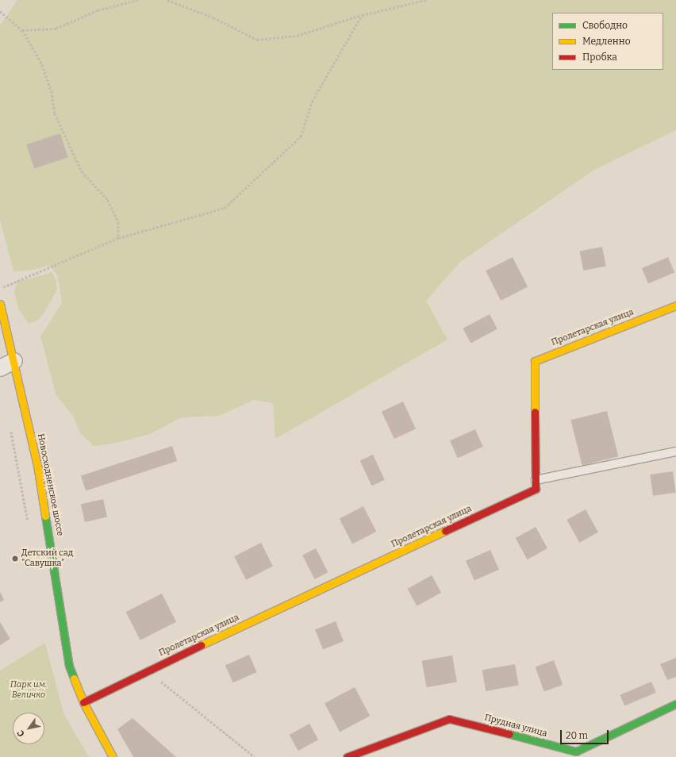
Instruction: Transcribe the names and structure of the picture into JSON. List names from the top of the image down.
{
  "streets": {
    "street": ["Пролетарская улица", "Новосходненское шоссе", "Прудная улица"]
  },
  "crossings": [
    ["Пролетарская улица", "Новосходненское шоссе"]
  ],
  "parks": ["Парк им. Величко"],
  "places": ["Детский сад \"Савушка\""],
  "legend": ["Свободно", "Медленно", "Пробка"],
  "scale_bar": "20 m",
  "north": "bottom left"
}
